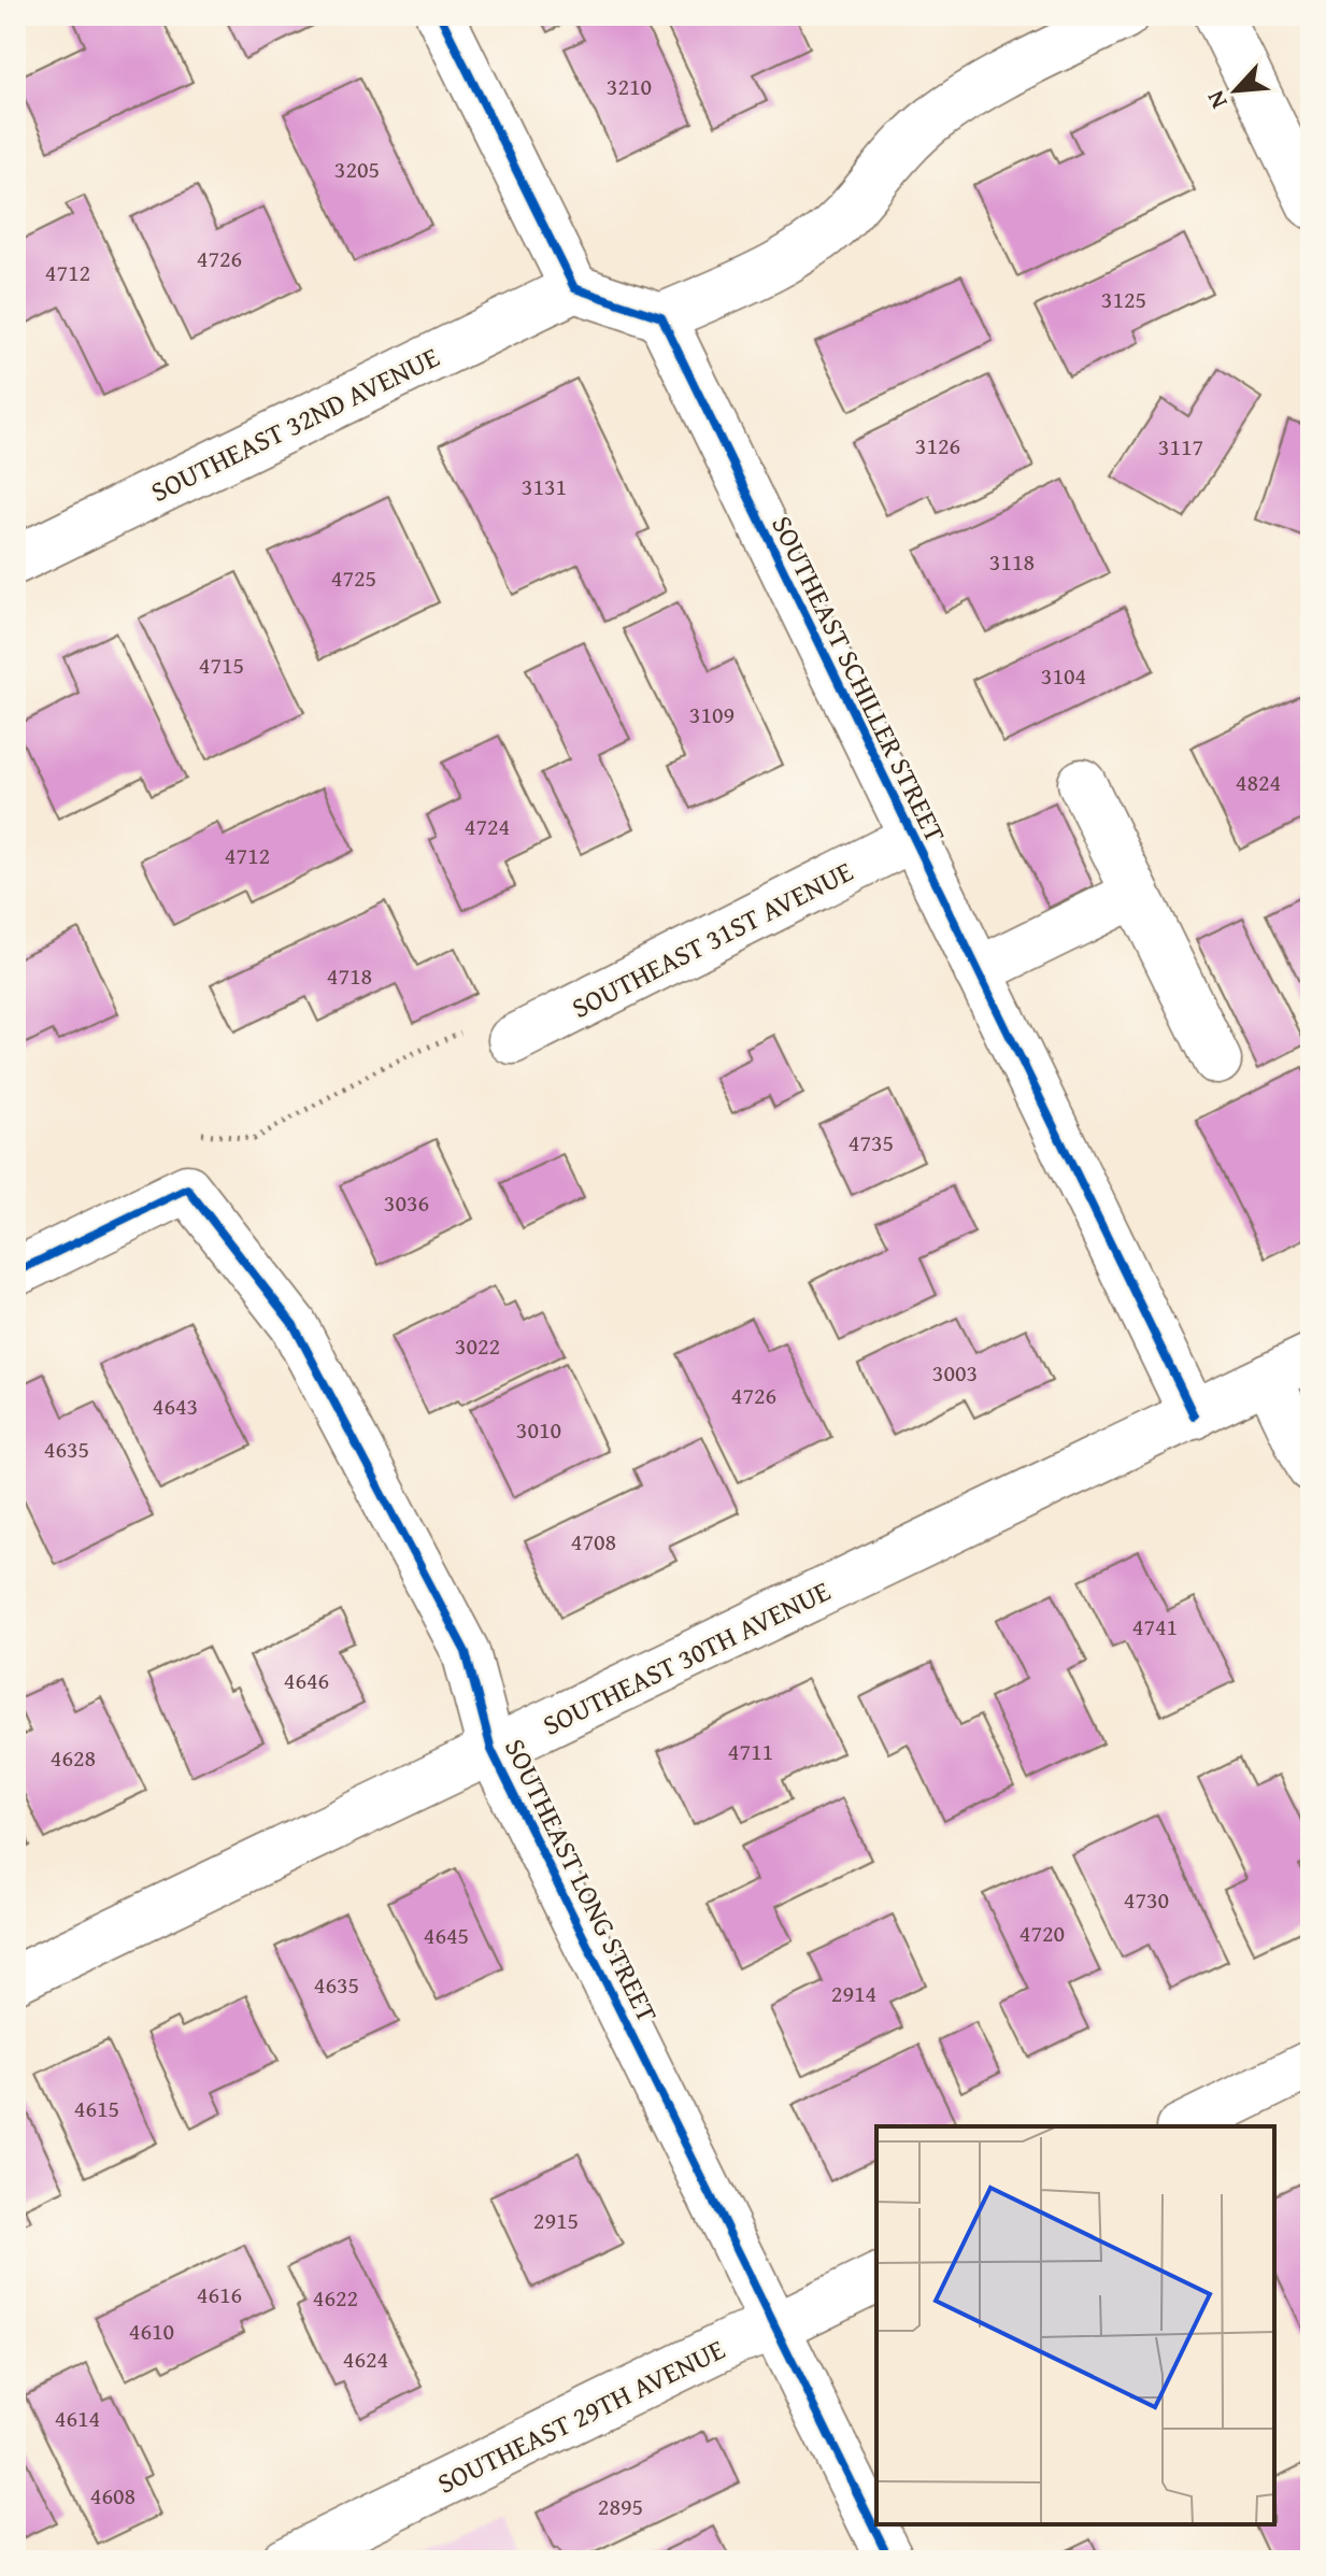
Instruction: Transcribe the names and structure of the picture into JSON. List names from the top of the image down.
{
  "streets": {
    "street": [
      "SOUTHEAST 32ND AVENUE",
      "SOUTHEAST SCHILLER STREET",
      "SOUTHEAST 31ST AVENUE",
      "SOUTHEAST 30TH AVENUE",
      "SOUTHEAST LONG STREET",
      "SOUTHEAST 29TH AVENUE"
    ]
  },
  "crossings": [
    ["SOUTHEAST SCHILLER STREET", "SOUTHEAST 31ST AVENUE"],
    ["SOUTHEAST SCHILLER STREET", "SOUTHEAST 30TH AVENUE"],
    ["SOUTHEAST 30TH AVENUE", "SOUTHEAST LONG STREET"],
    ["SOUTHEAST LONG STREET", "SOUTHEAST 29TH AVENUE"]
  ],
  "house_numbers": [
    "3210",
    "3205",
    "4726",
    "4712",
    "3125",
    "3126",
    "3117",
    "3131",
    "3118",
    "4725",
    "4715",
    "3104",
    "3109",
    "4824",
    "4724",
    "4712",
    "4718",
    "4735",
    "3036",
    "3022",
    "3003",
    "4726",
    "4643",
    "3010",
    "4635",
    "4708",
    "4741",
    "4646",
    "4711",
    "4628",
    "4730",
    "4720",
    "4645",
    "4635",
    "2914",
    "4615",
    "2915",
    "4616",
    "4622",
    "4610",
    "4624",
    "4614",
    "4608",
    "2895"
  ],
  "north": "bottom left"
}
